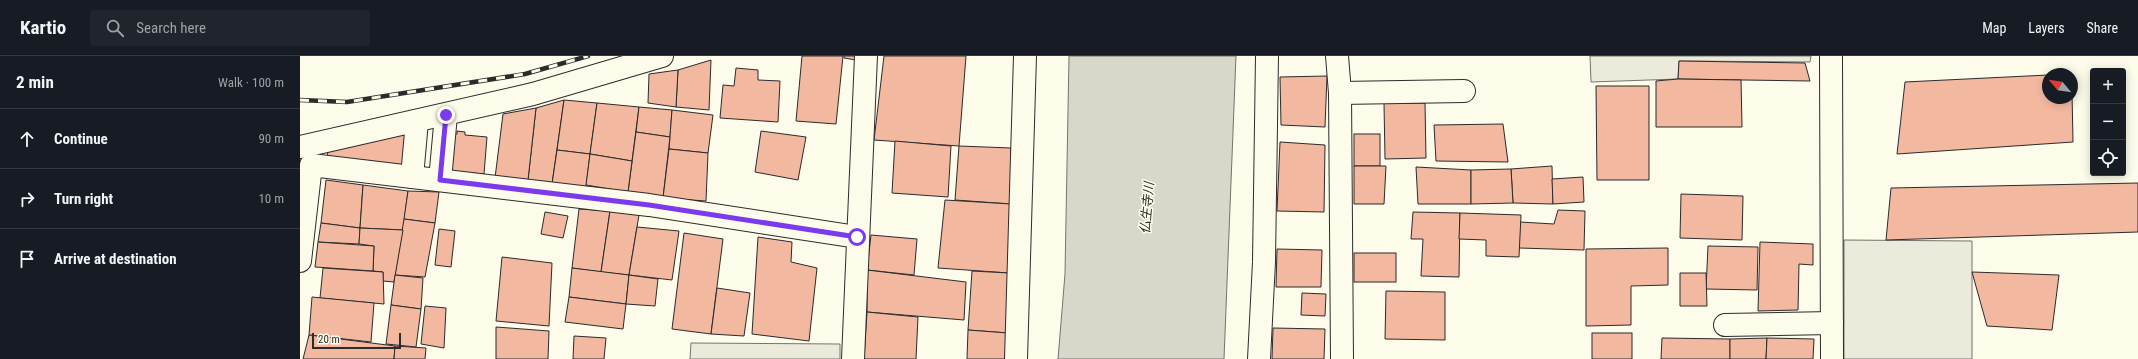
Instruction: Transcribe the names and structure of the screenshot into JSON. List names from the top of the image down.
{
  "water": ["仏生寺川"],
  "scale_bar": "20 m",
  "north": "top left",
  "page": {
    "header": "Kartio",
    "search": "Search here",
    "nav": ["Map", "Layers", "Share"],
    "heading": ["2 min", "Walk · 100 m"],
    "map_buttons": ["+", "−"],
    "list": [
      ["Continue", "90 m"],
      ["Turn right", "10 m"],
      "Arrive at destination"
    ],
    "scale": "20 m"
  }
}
